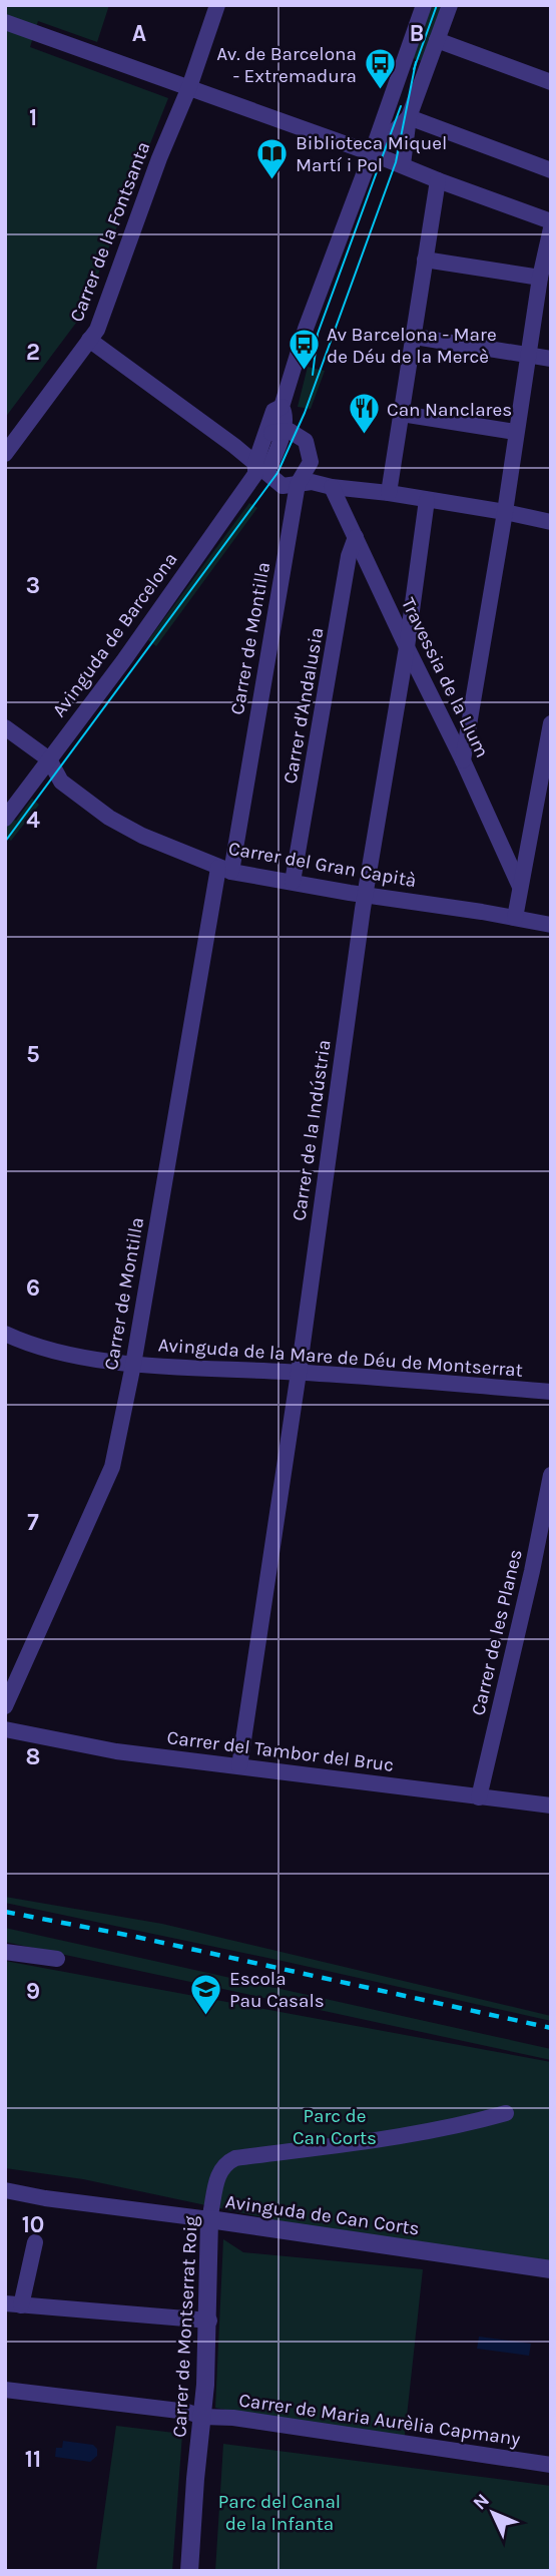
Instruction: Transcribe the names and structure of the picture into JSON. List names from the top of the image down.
{
  "streets": {
    "street": [
      "Carrer de la Fontsanta",
      "Avinguda de Barcelona",
      "Carrer de Montilla",
      "Travessia de la Llum",
      "Carrer d'Andalusia",
      "Carrer del Gran Capità",
      "Carrer de la Indústria",
      "Avinguda de la Mare de Déu de Montserrat",
      "Carrer de les Planes",
      "Carrer del Tambor del Bruc",
      "Avinguda de Can Corts",
      "Carrer de Montserrat Roig",
      "Carrer de Maria Aurèlia Capmany"
    ]
  },
  "crossings": [
    ["Avinguda de Barcelona", "Carrer de Montilla"],
    ["Avinguda de Barcelona", "Carrer del Gran Capità"],
    ["Carrer de Montilla", "Carrer del Gran Capità"],
    ["Carrer de Montilla", "Avinguda de la Mare de Déu de Montserrat"],
    ["Travessia de la Llum", "Carrer d'Andalusia"],
    ["Travessia de la Llum", "Carrer de la Indústria"],
    ["Carrer d'Andalusia", "Carrer del Gran Capità"],
    ["Carrer del Gran Capità", "Carrer de la Indústria"],
    ["Carrer de la Indústria", "Avinguda de la Mare de Déu de Montserrat"],
    ["Carrer de la Indústria", "Carrer del Tambor del Bruc"],
    ["Carrer de les Planes", "Carrer del Tambor del Bruc"],
    ["Avinguda de Can Corts", "Carrer de Montserrat Roig"],
    ["Carrer de Montserrat Roig", "Carrer de Maria Aurèlia Capmany"]
  ],
  "parks": ["Parc de Can Corts", "Parc del Canal de la Infanta"],
  "places": {
    "bus stop": ["Av. de Barcelona - Extremadura", "Av Barcelona - Mare de Déu de la Mercè"],
    "library": ["Biblioteca Miquel Martí i Pol"],
    "restaurant": ["Can Nanclares"],
    "school or university": ["Escola Pau Casals"]
  },
  "north": "top left",
  "grid": {
    "columns": ["A", "B"],
    "rows": [
      "1",
      "2",
      "3",
      "4",
      "5",
      "6",
      "7",
      "8",
      "9",
      "10",
      "11"
    ]
  }
}
